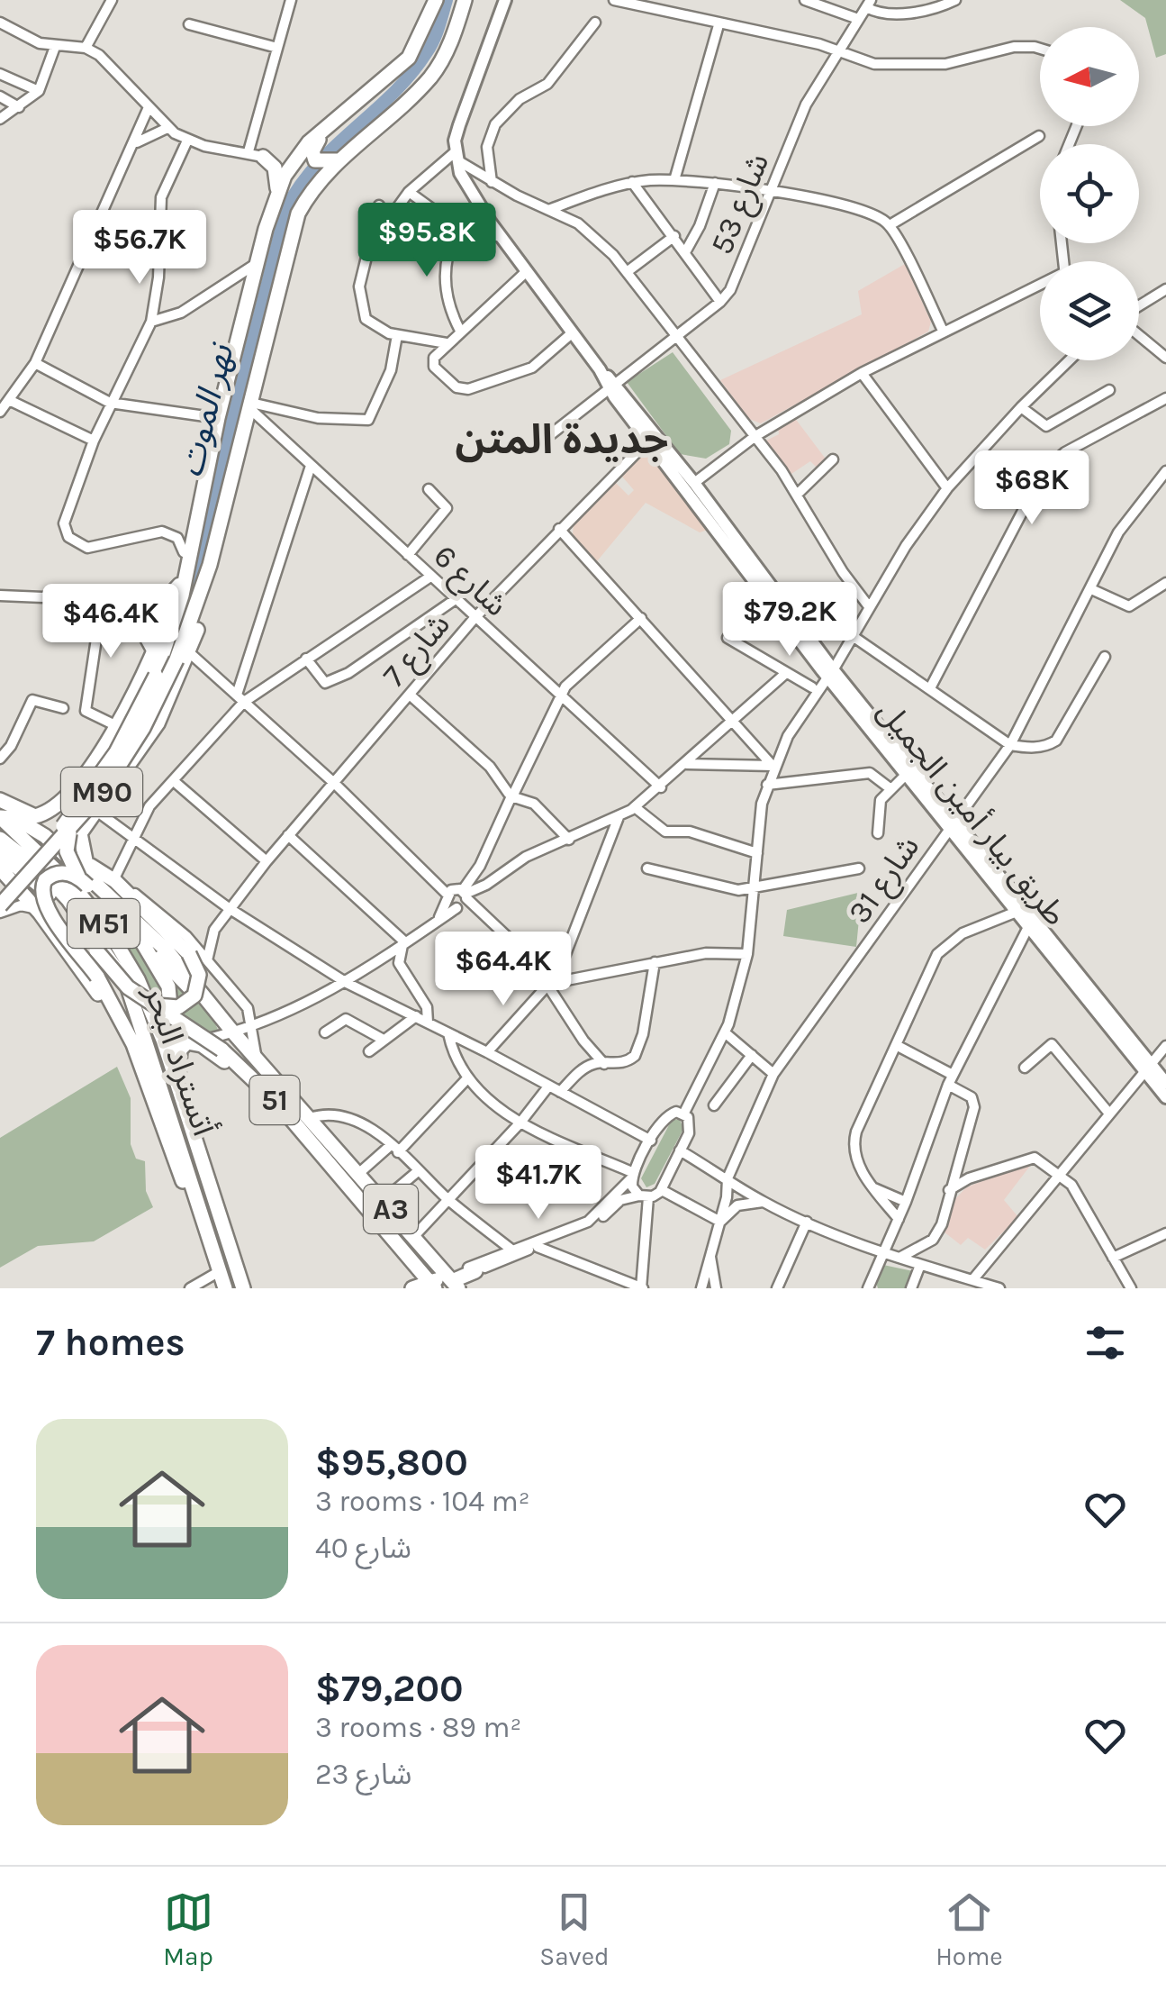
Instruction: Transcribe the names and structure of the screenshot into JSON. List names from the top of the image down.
{
  "streets": {
    "highway": [
      "M90",
      "M51",
      "أتستراد البحر",
      "51",
      "A3"
    ],
    "main road": ["طريق بيار أمين الجميل"],
    "street": [
      "شارع 53",
      "شارع 6",
      "شارع 7",
      "شارع 31"
    ]
  },
  "crossings": [
    ["شارع 53", "طريق بيار أمين الجميل"],
    ["شارع 6", "شارع 7"],
    ["شارع 6", "M90"],
    ["شارع 7", "طريق بيار أمين الجميل"],
    ["طريق بيار أمين الجميل", "شارع 31"],
    ["51", "A3"]
  ],
  "districts": ["جديدة المتن"],
  "water": ["نهر الموت"],
  "north": "left",
  "page": {
    "price": [
      "$95.8K",
      "$56.7K",
      "$68K",
      "$79.2K",
      "$46.4K",
      "$64.4K",
      "$41.7K"
    ],
    "heading": "7 homes",
    "list": [
      {
        "name": "$95,800",
        "note": "3 rooms · 104 m² · شارع 40"
      },
      {
        "name": "$79,200",
        "note": "3 rooms · 89 m² · شارع 23"
      }
    ],
    "tabs": ["Map", "Saved", "Home"]
  }
}
